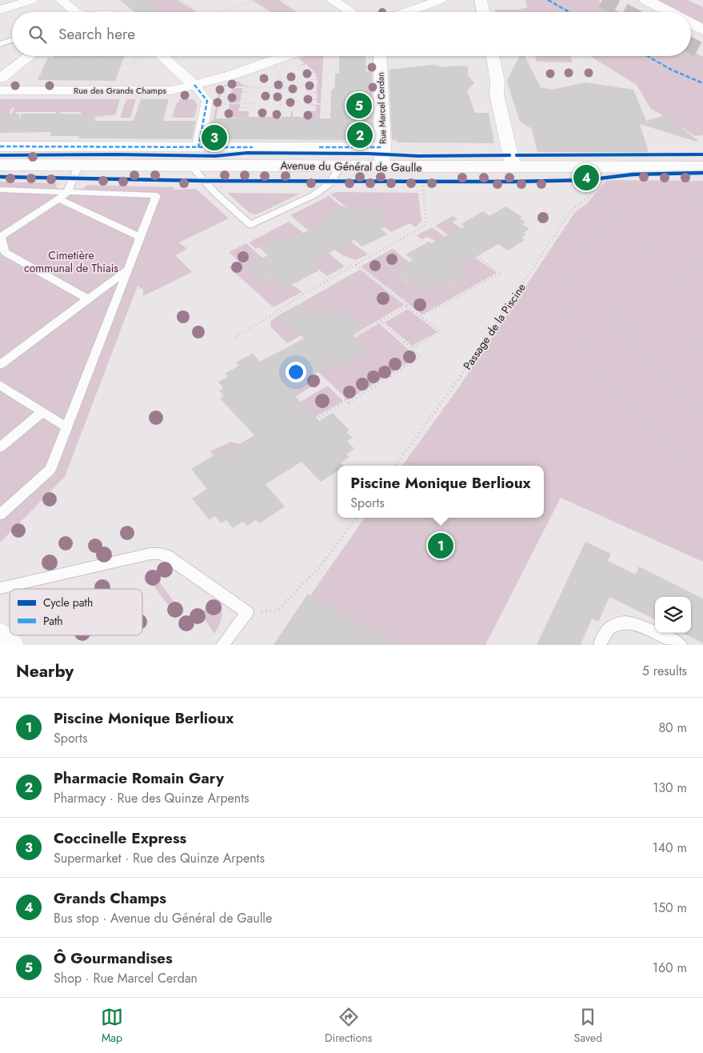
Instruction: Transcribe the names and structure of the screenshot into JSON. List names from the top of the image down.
{
  "streets": {
    "main road": ["Avenue du Général de Gaulle"],
    "street": ["Rue des Grands Champs", "Rue Marcel Cerdan"],
    "path": ["Passage de la Piscine"]
  },
  "crossings": [
    ["Rue Marcel Cerdan", "Avenue du Général de Gaulle"]
  ],
  "parks": ["Cimetière communal de Thiais"],
  "legend": ["Cycle path", "Path"],
  "page": {
    "search": "Search here",
    "pins": [
      "5",
      "2",
      "3",
      "4",
      "1"
    ],
    "popup": ["Piscine Monique Berlioux", "Sports"],
    "heading": ["Nearby", "5 results"],
    "list": [
      {
        "mark": "1",
        "name": "Piscine Monique Berlioux",
        "note": "Sports",
        "value": "80 m"
      },
      {
        "mark": "2",
        "name": "Pharmacie Romain Gary",
        "note": "Pharmacy · Rue des Quinze Arpents",
        "value": "130 m"
      },
      {
        "mark": "3",
        "name": "Coccinelle Express",
        "note": "Supermarket · Rue des Quinze Arpents",
        "value": "140 m"
      },
      {
        "mark": "4",
        "name": "Grands Champs",
        "note": "Bus stop · Avenue du Général de Gaulle",
        "value": "150 m"
      },
      {
        "mark": "5",
        "name": "Ô Gourmandises",
        "note": "Shop · Rue Marcel Cerdan",
        "value": "160 m"
      }
    ],
    "nav": ["Map", "Directions", "Saved"]
  }
}
